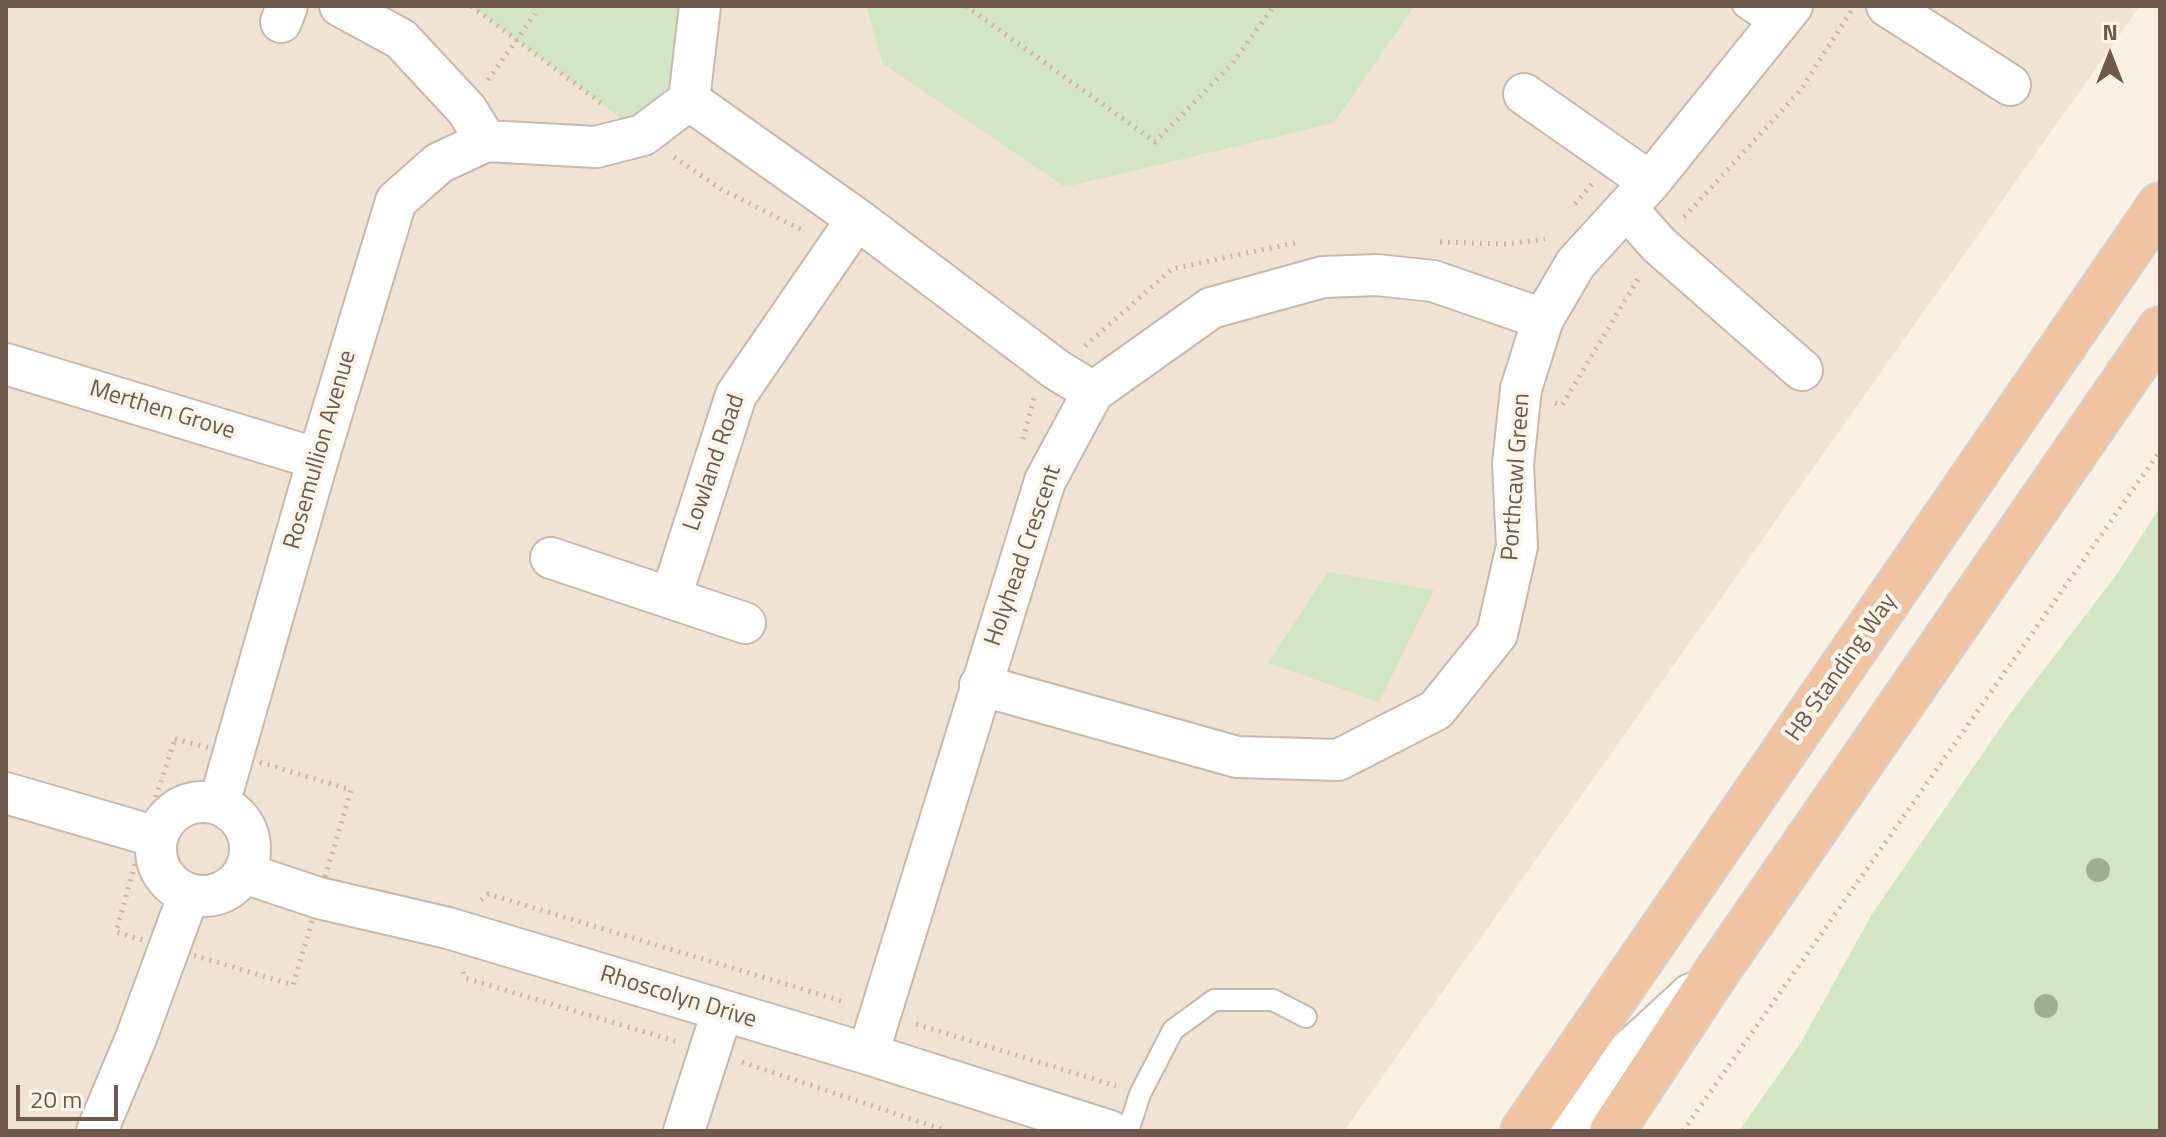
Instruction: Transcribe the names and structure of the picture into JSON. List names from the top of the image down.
{
  "streets": {
    "highway": ["H8 Standing Way"],
    "street": [
      "Merthen Grove",
      "Rosemullion Avenue",
      "Lowland Road",
      "Porthcawl Green",
      "Holyhead Crescent",
      "Rhoscolyn Drive"
    ]
  },
  "crossings": [
    ["Merthen Grove", "Rosemullion Avenue"],
    ["Rosemullion Avenue", "Rhoscolyn Drive"],
    ["Porthcawl Green", "Holyhead Crescent"],
    ["Holyhead Crescent", "Rhoscolyn Drive"]
  ],
  "scale_bar": "20 m",
  "north": "top"
}
